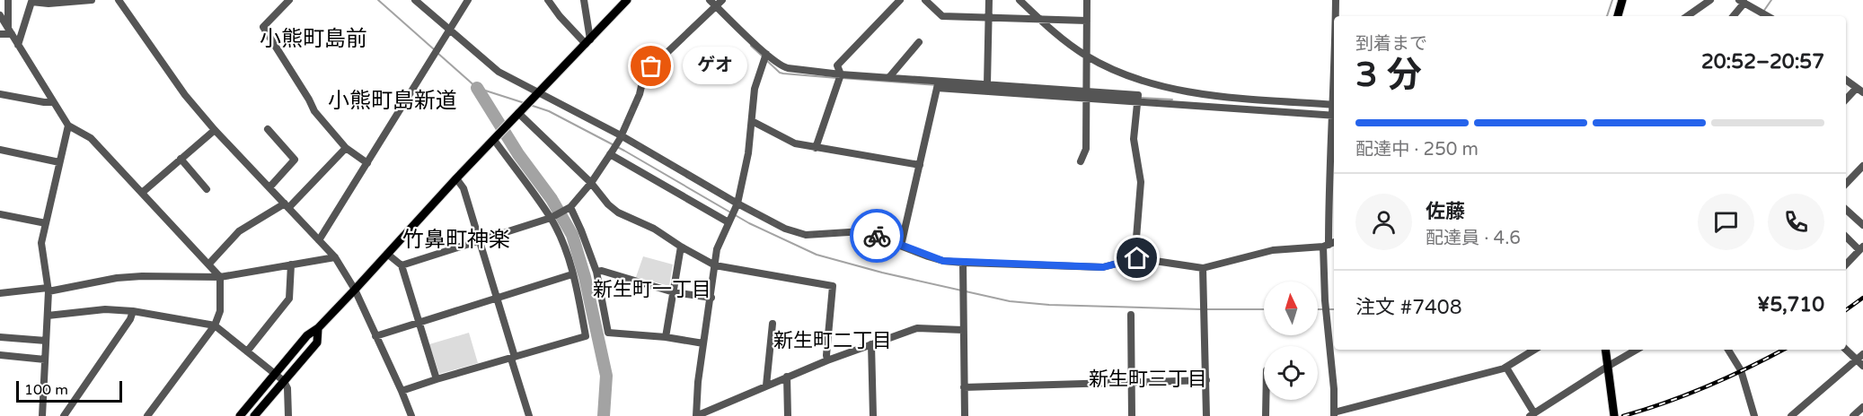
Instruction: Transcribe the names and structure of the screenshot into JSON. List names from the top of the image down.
{
  "districts": [
    "小熊町島前",
    "小熊町島新道",
    "竹鼻町神楽",
    "新生町一丁目",
    "新生町二丁目",
    "新生町三丁目"
  ],
  "places": ["ゲオ"],
  "scale_bar": "100 m",
  "north": "top",
  "page": {
    "heading": ["3 分", "到着まで", "20:52–20:57"],
    "panel": [
      "佐藤",
      "配達員 · 4.6",
      "注文 #7408",
      "¥5,710"
    ],
    "bubble": "ゲオ",
    "bar": "配達中 · 250 m",
    "scale": "100 m"
  }
}
